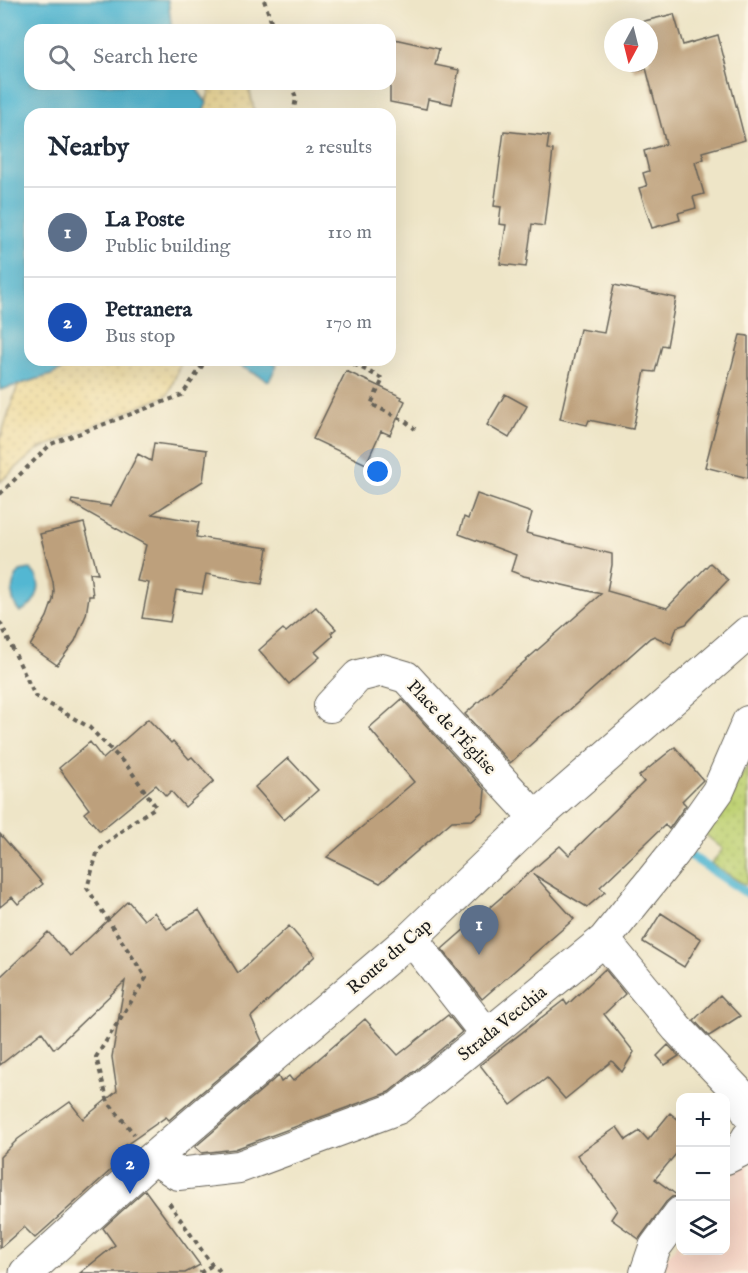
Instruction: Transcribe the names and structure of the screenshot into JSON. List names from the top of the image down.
{
  "streets": {
    "main road": ["Route du Cap"],
    "street": ["Place de l'Église", "Strada Vecchia"]
  },
  "crossings": [
    ["Place de l'Église", "Route du Cap"],
    ["Route du Cap", "Strada Vecchia"]
  ],
  "north": "bottom",
  "page": {
    "search": "Search here",
    "heading": ["Nearby", "2 results"],
    "list": [
      {
        "mark": "1",
        "name": "La Poste",
        "note": "Public building",
        "value": "110 m"
      },
      {
        "mark": "2",
        "name": "Petranera",
        "note": "Bus stop",
        "value": "170 m"
      }
    ],
    "pins": ["1", "2"],
    "map_buttons": ["+", "−"]
  }
}
